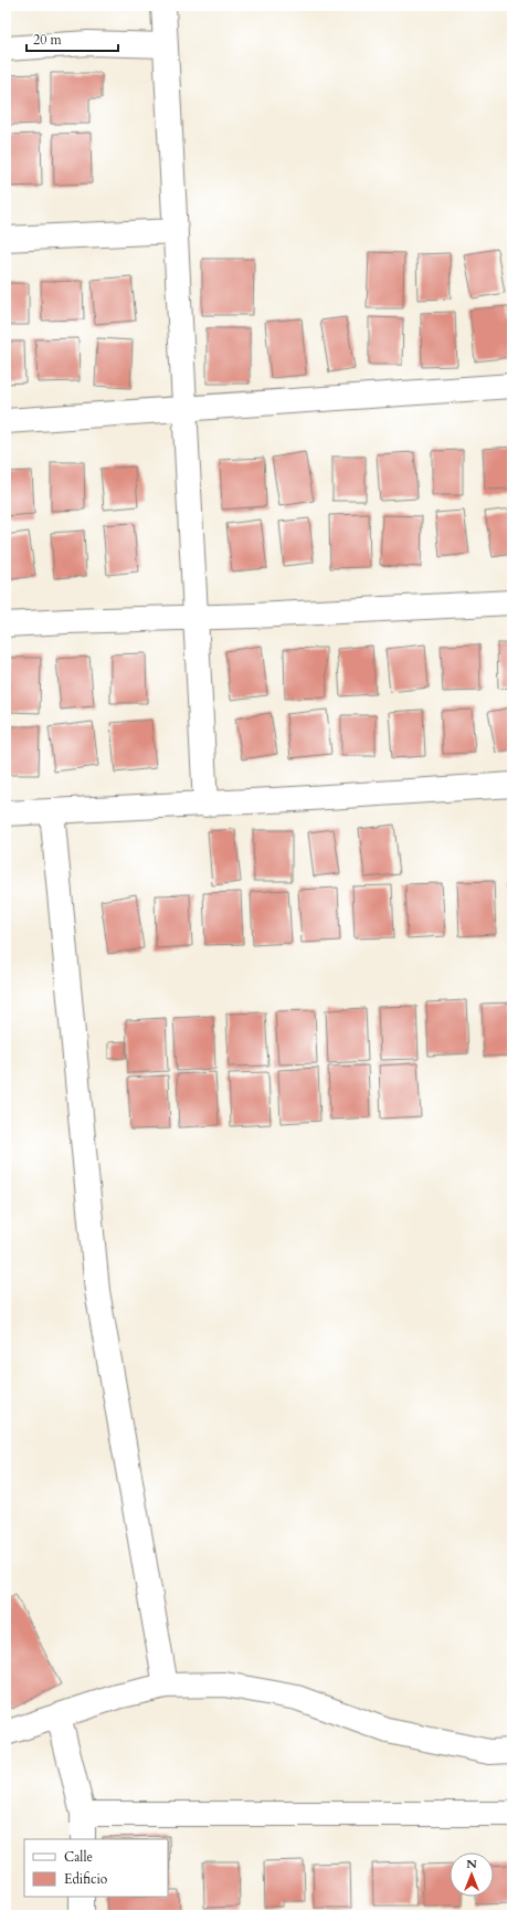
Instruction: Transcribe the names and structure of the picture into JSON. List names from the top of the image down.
{
  "legend": ["Calle", "Edificio"],
  "scale_bar": "20 m",
  "north": "top"
}
